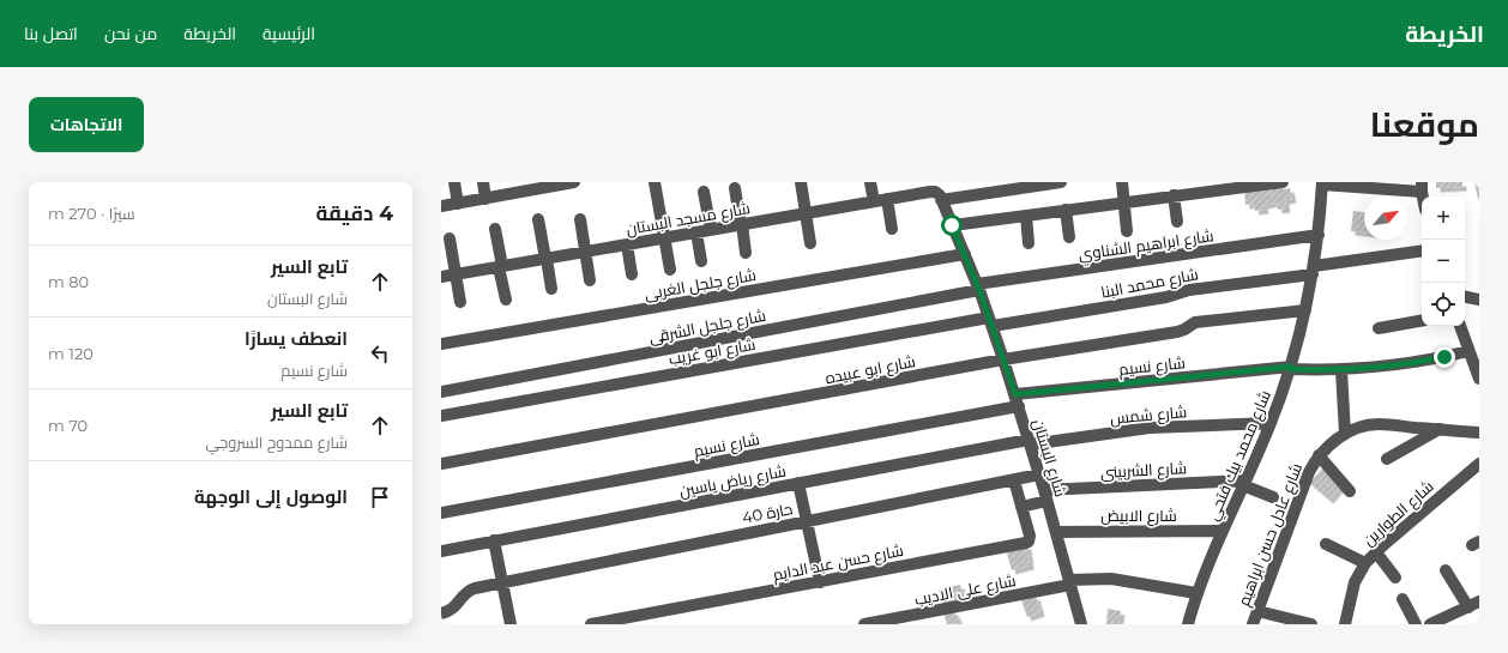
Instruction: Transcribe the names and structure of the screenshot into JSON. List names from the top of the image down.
{
  "streets": {
    "street": [
      "شارع مسجد البستان",
      "شارع ابراهيم الشناوي",
      "شارع محمد البنا",
      "شارع جلجل الغربى",
      "شارع جلجل الشرقى",
      "شارع ابو غريب",
      "شارع نسيم",
      "شارع ابو عبيده",
      "شارع شمس",
      "شارع محمد بيك فتحي",
      "شارع البستان",
      "شارع الشربينى",
      "شارع رياض ياسين",
      "حارة 40",
      "شارع الطوارين",
      "شارع الابيض",
      "شارع عادل حسن ابراهيم",
      "شارع حسن عبد الدايم",
      "شارع على الاديب"
    ]
  },
  "crossings": [
    ["شارع مسجد البستان", "شارع البستان"],
    ["شارع ابراهيم الشناوي", "شارع جلجل الشرقى"],
    ["شارع ابراهيم الشناوي", "شارع محمد بيك فتحي"],
    ["شارع ابراهيم الشناوي", "شارع البستان"],
    ["شارع محمد البنا", "شارع ابو غريب"],
    ["شارع محمد البنا", "شارع محمد بيك فتحي"],
    ["شارع محمد البنا", "شارع البستان"],
    ["شارع جلجل الغربى", "شارع البستان"],
    ["شارع جلجل الشرقى", "شارع البستان"],
    ["شارع ابو غريب", "شارع البستان"],
    ["شارع نسيم", "شارع محمد بيك فتحي"],
    ["شارع نسيم", "شارع البستان"],
    ["شارع ابو عبيده", "شارع محمد بيك فتحي"],
    ["شارع ابو عبيده", "شارع البستان"],
    ["شارع شمس", "شارع محمد بيك فتحي"],
    ["شارع شمس", "شارع البستان"],
    ["شارع شمس", "شارع رياض ياسين"],
    ["شارع محمد بيك فتحي", "شارع الشربينى"],
    ["شارع محمد بيك فتحي", "شارع الابيض"],
    ["شارع محمد بيك فتحي", "شارع على الاديب"],
    ["شارع البستان", "شارع الشربينى"],
    ["شارع البستان", "شارع رياض ياسين"],
    ["شارع البستان", "حارة 40"],
    ["شارع البستان", "شارع الابيض"],
    ["شارع البستان", "شارع على الاديب"],
    ["شارع الشربينى", "شارع حسن عبد الدايم"],
    ["حارة 40", "شارع حسن عبد الدايم"]
  ],
  "north": "top right",
  "page": {
    "header": "الخريطة",
    "nav": [
      "الرئيسية",
      "الخريطة",
      "من نحن",
      "اتصل بنا"
    ],
    "title": "موقعنا",
    "buttons": "الاتجاهات",
    "heading": ["4 دقيقة", "سيرًا · 270 m"],
    "map_buttons": ["+", "−"],
    "list": [
      ["تابع السير", "شارع البستان", "80 m"],
      ["انعطف يسارًا", "شارع نسيم", "120 m"],
      ["تابع السير", "شارع ممدوح السروجي", "70 m"],
      "الوصول إلى الوجهة"
    ]
  }
}
